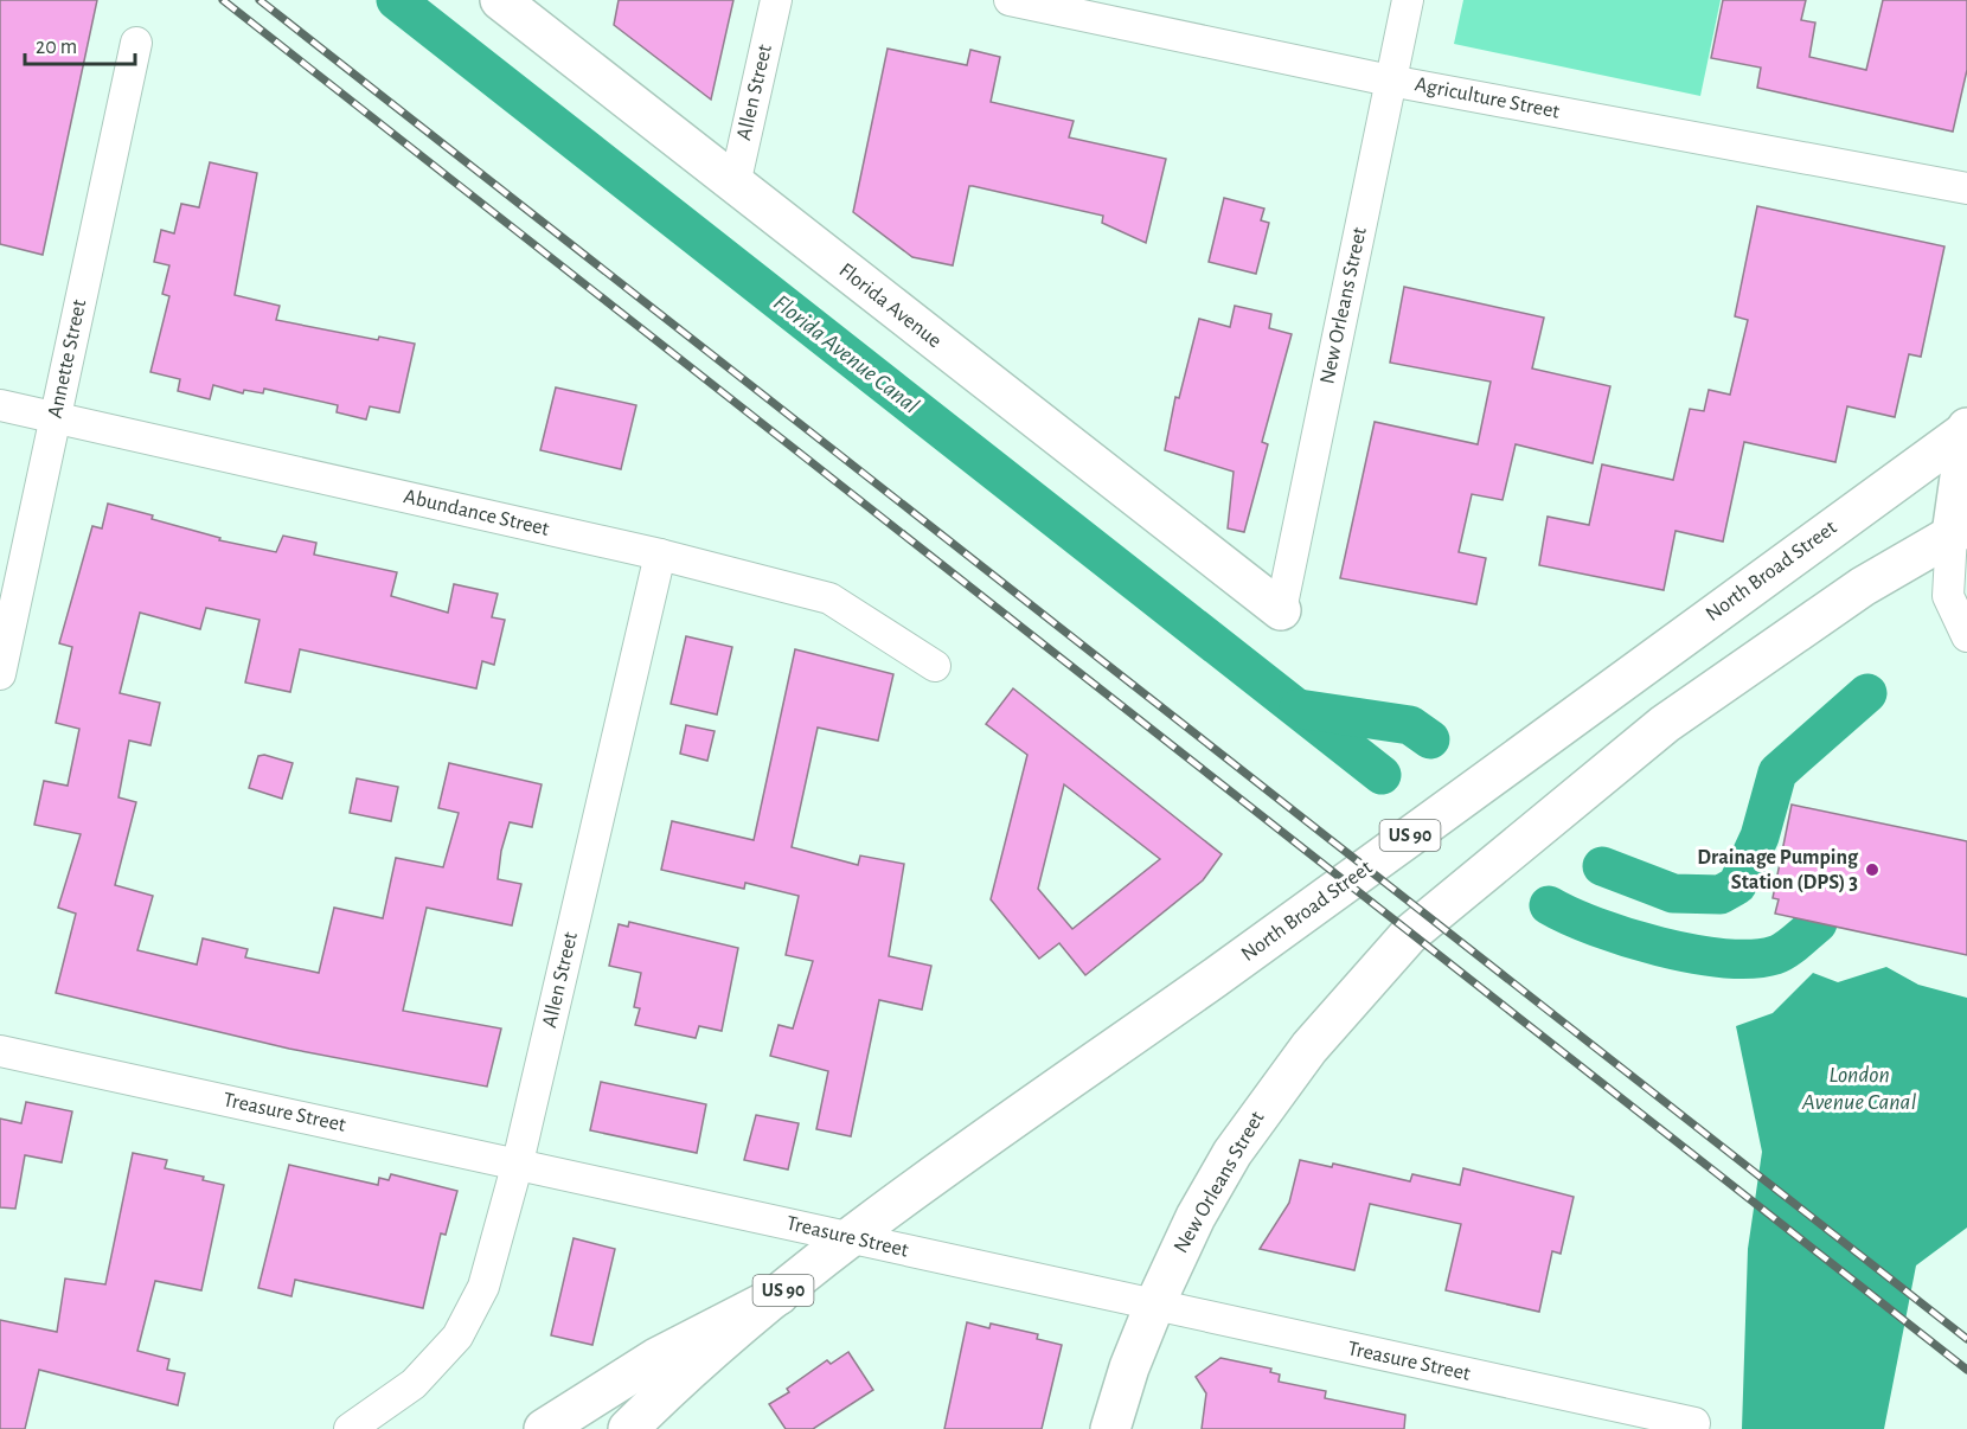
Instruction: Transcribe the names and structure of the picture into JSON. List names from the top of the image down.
{
  "streets": {
    "main road": [
      "Florida Avenue",
      "New Orleans Street",
      "North Broad Street",
      "US 90"
    ],
    "street": [
      "Allen Street",
      "Agriculture Street",
      "Annette Street",
      "Abundance Street",
      "Treasure Street"
    ]
  },
  "crossings": [
    ["Allen Street", "Florida Avenue"],
    ["Allen Street", "Abundance Street"],
    ["Allen Street", "Treasure Street"],
    ["Agriculture Street", "New Orleans Street"],
    ["Florida Avenue", "New Orleans Street"],
    ["New Orleans Street", "Treasure Street"],
    ["Annette Street", "Abundance Street"],
    ["North Broad Street", "Treasure Street"]
  ],
  "water": ["Florida Avenue Canal", "London Avenue Canal"],
  "places": ["Drainage Pumping Station (DPS) 3"],
  "scale_bar": "20 m"
}
